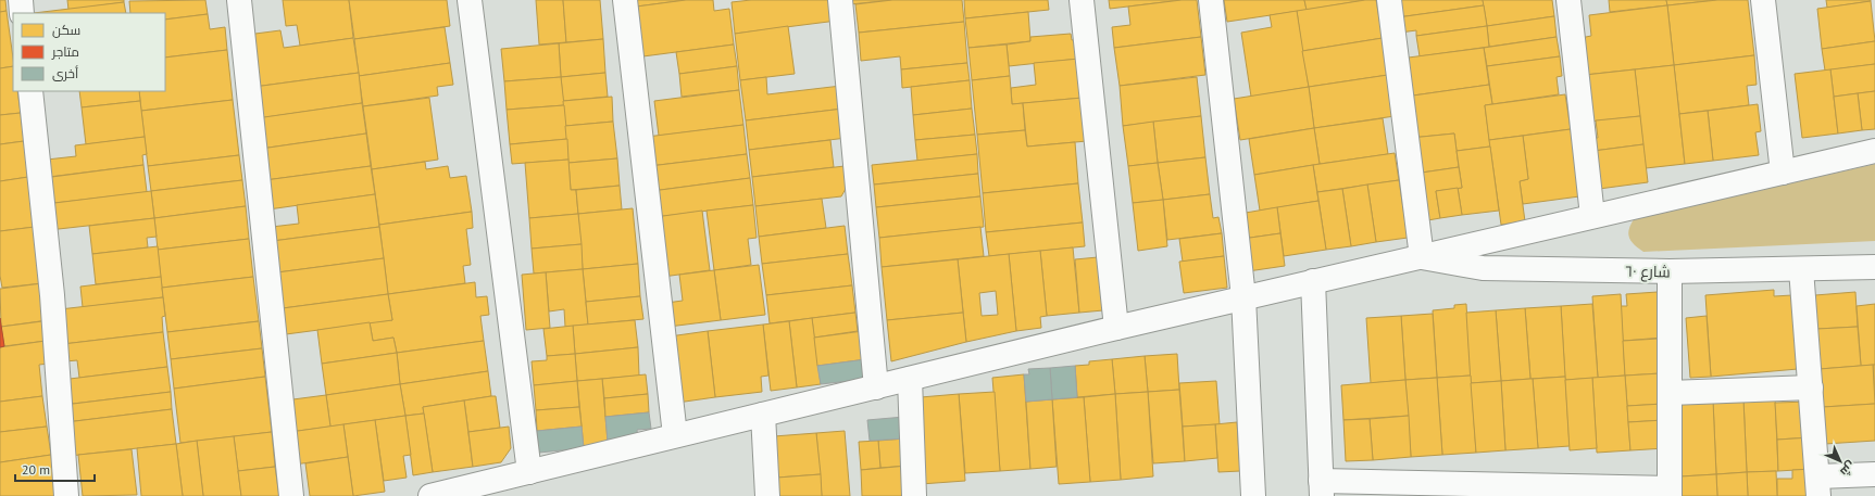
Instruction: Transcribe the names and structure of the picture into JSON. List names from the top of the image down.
{
  "streets": {
    "street": ["شارع ٦٠"]
  },
  "legend": ["سكن", "متاجر", "أخرى"],
  "scale_bar": "20 m",
  "north": "bottom right"
}
